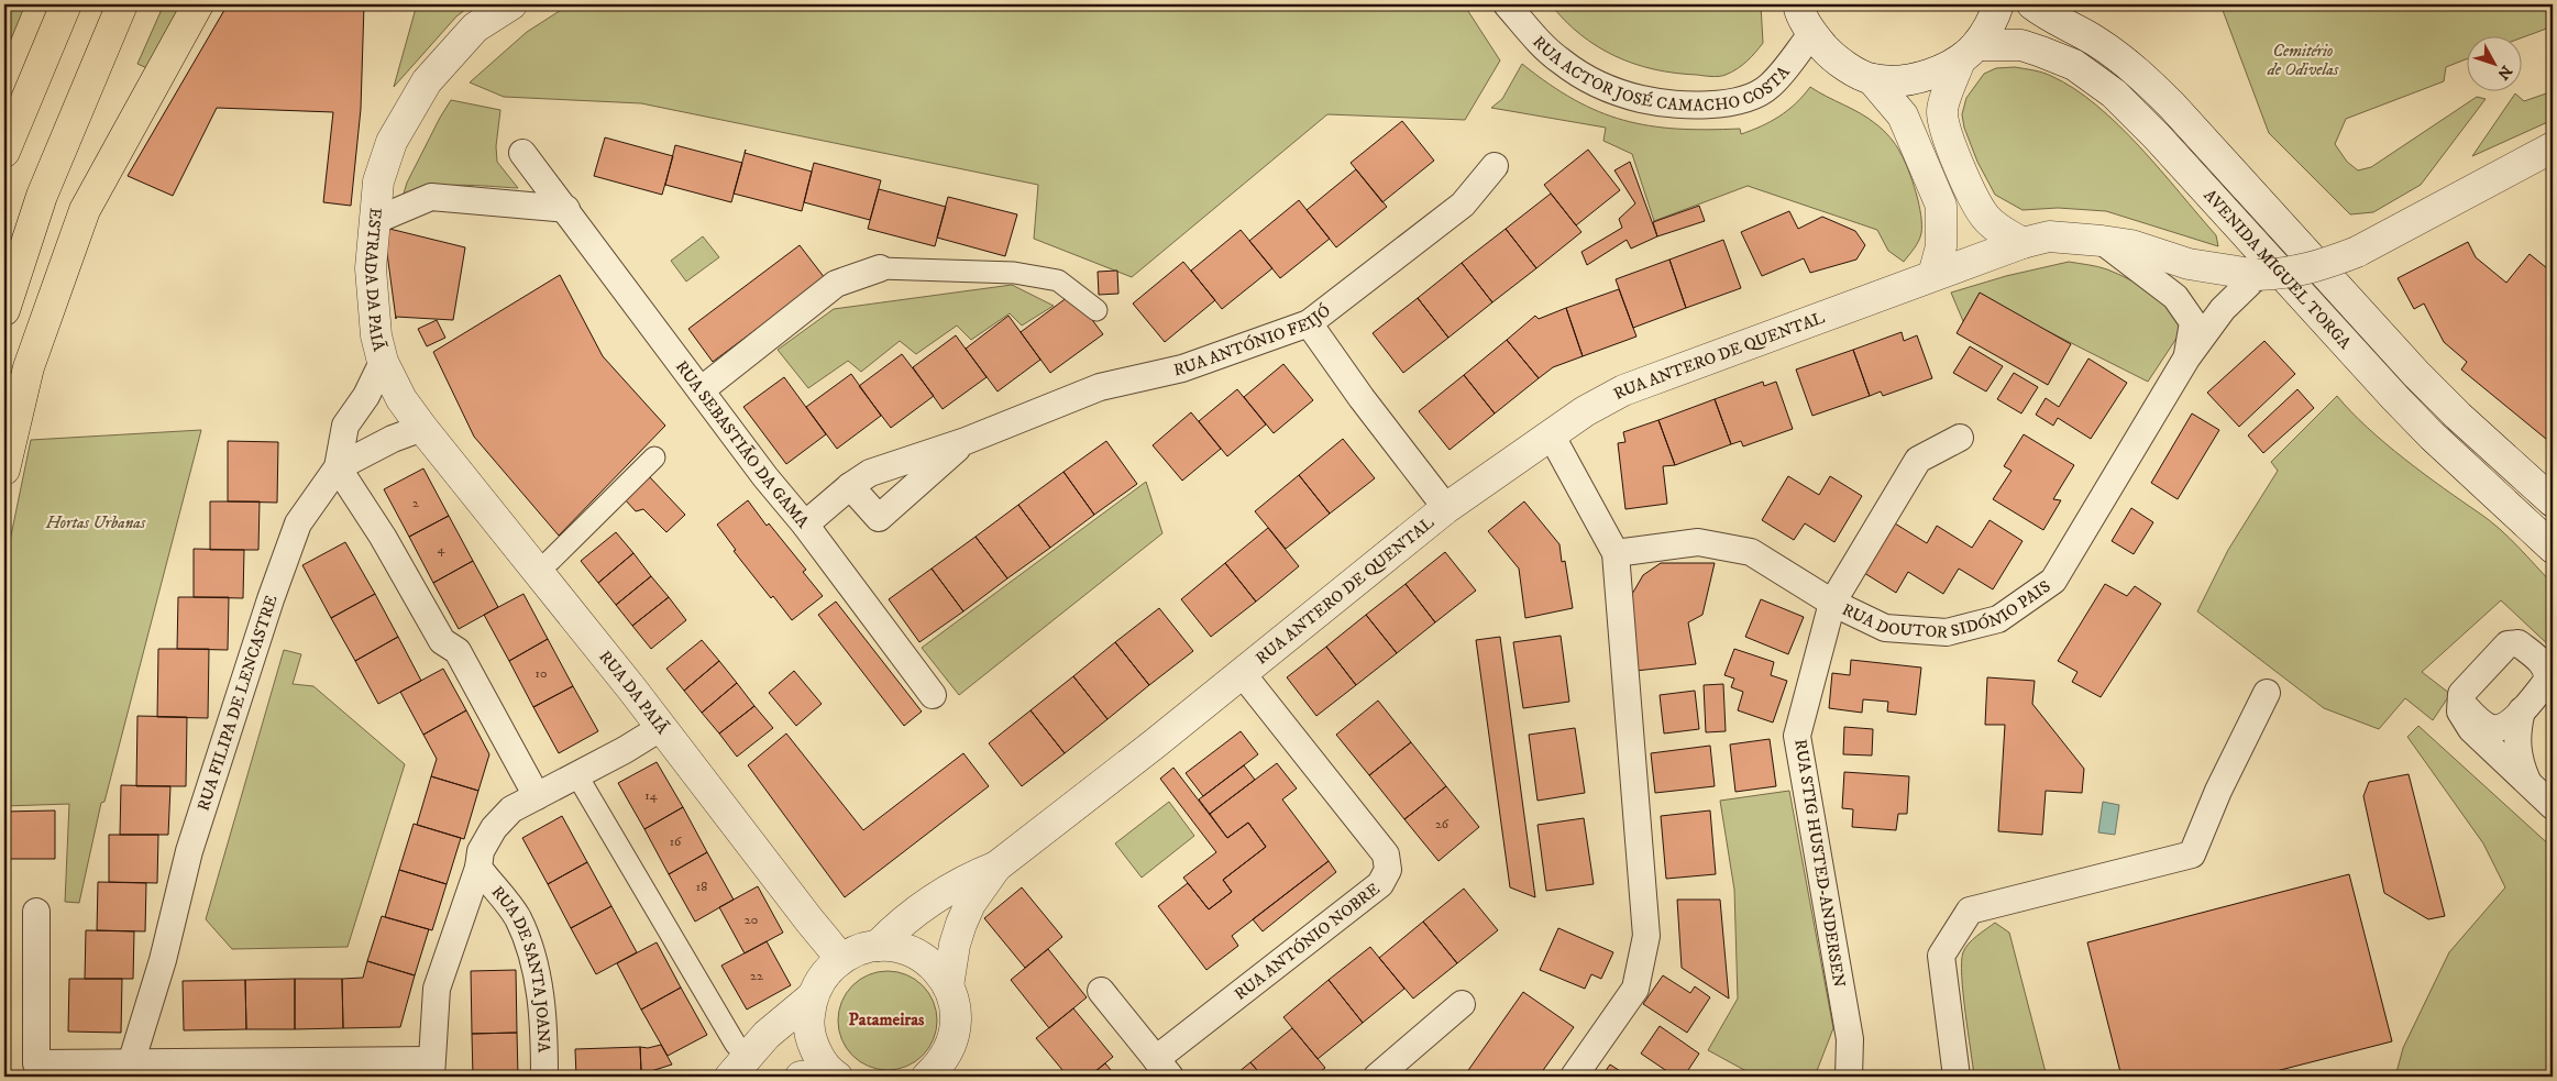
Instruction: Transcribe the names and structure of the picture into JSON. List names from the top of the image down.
{
  "streets": {
    "street": [
      "RUA ACTOR JOSÉ CAMACHO COSTA",
      "AVENIDA MIGUEL TORGA",
      "ESTRADA DA PAIÃ",
      "RUA ANTÓNIO FEIJÓ",
      "RUA ANTERO DE QUENTAL",
      "RUA SEBASTIÃO DA GAMA",
      "RUA DOUTOR SIDÓNIO PAIS",
      "RUA DA PAIÃ",
      "RUA FILIPA DE LENCASTRE",
      "RUA STIG HUSTED-ANDERSEN",
      "RUA ANTÓNIO NOBRE",
      "RUA DE SANTA JOANA"
    ]
  },
  "crossings": [
    ["ESTRADA DA PAIÃ", "RUA DA PAIÃ"],
    ["ESTRADA DA PAIÃ", "RUA FILIPA DE LENCASTRE"],
    ["RUA ANTÓNIO FEIJÓ", "RUA SEBASTIÃO DA GAMA"],
    ["RUA ANTERO DE QUENTAL", "RUA DOUTOR SIDÓNIO PAIS"],
    ["RUA ANTERO DE QUENTAL", "RUA ANTÓNIO NOBRE"],
    ["RUA DOUTOR SIDÓNIO PAIS", "RUA STIG HUSTED-ANDERSEN"]
  ],
  "districts": ["Patameiras"],
  "parks": ["Cemitério de Odivelas", "Hortas Urbanas"],
  "house_numbers": [
    "2",
    "4",
    "10",
    "14",
    "26",
    "16",
    "18",
    "20",
    "22"
  ],
  "north": "bottom right"
}
